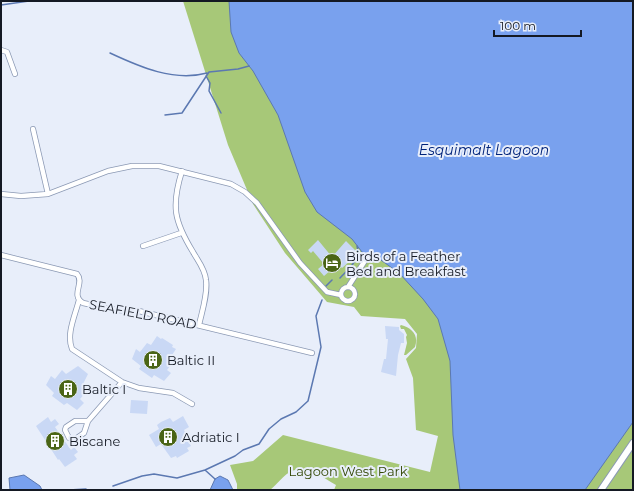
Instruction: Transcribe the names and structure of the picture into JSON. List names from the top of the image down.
{
  "streets": {
    "street": ["SEAFIELD ROAD"]
  },
  "water": ["Esquimalt Lagoon"],
  "parks": ["Lagoon West Park"],
  "places": {
    "hotel": ["Birds of a Feather Bed and Breakfast"],
    "building": [
      "Baltic II",
      "Baltic I",
      "Adriatic I",
      "Biscane"
    ]
  },
  "scale_bar": "100 m"
}
